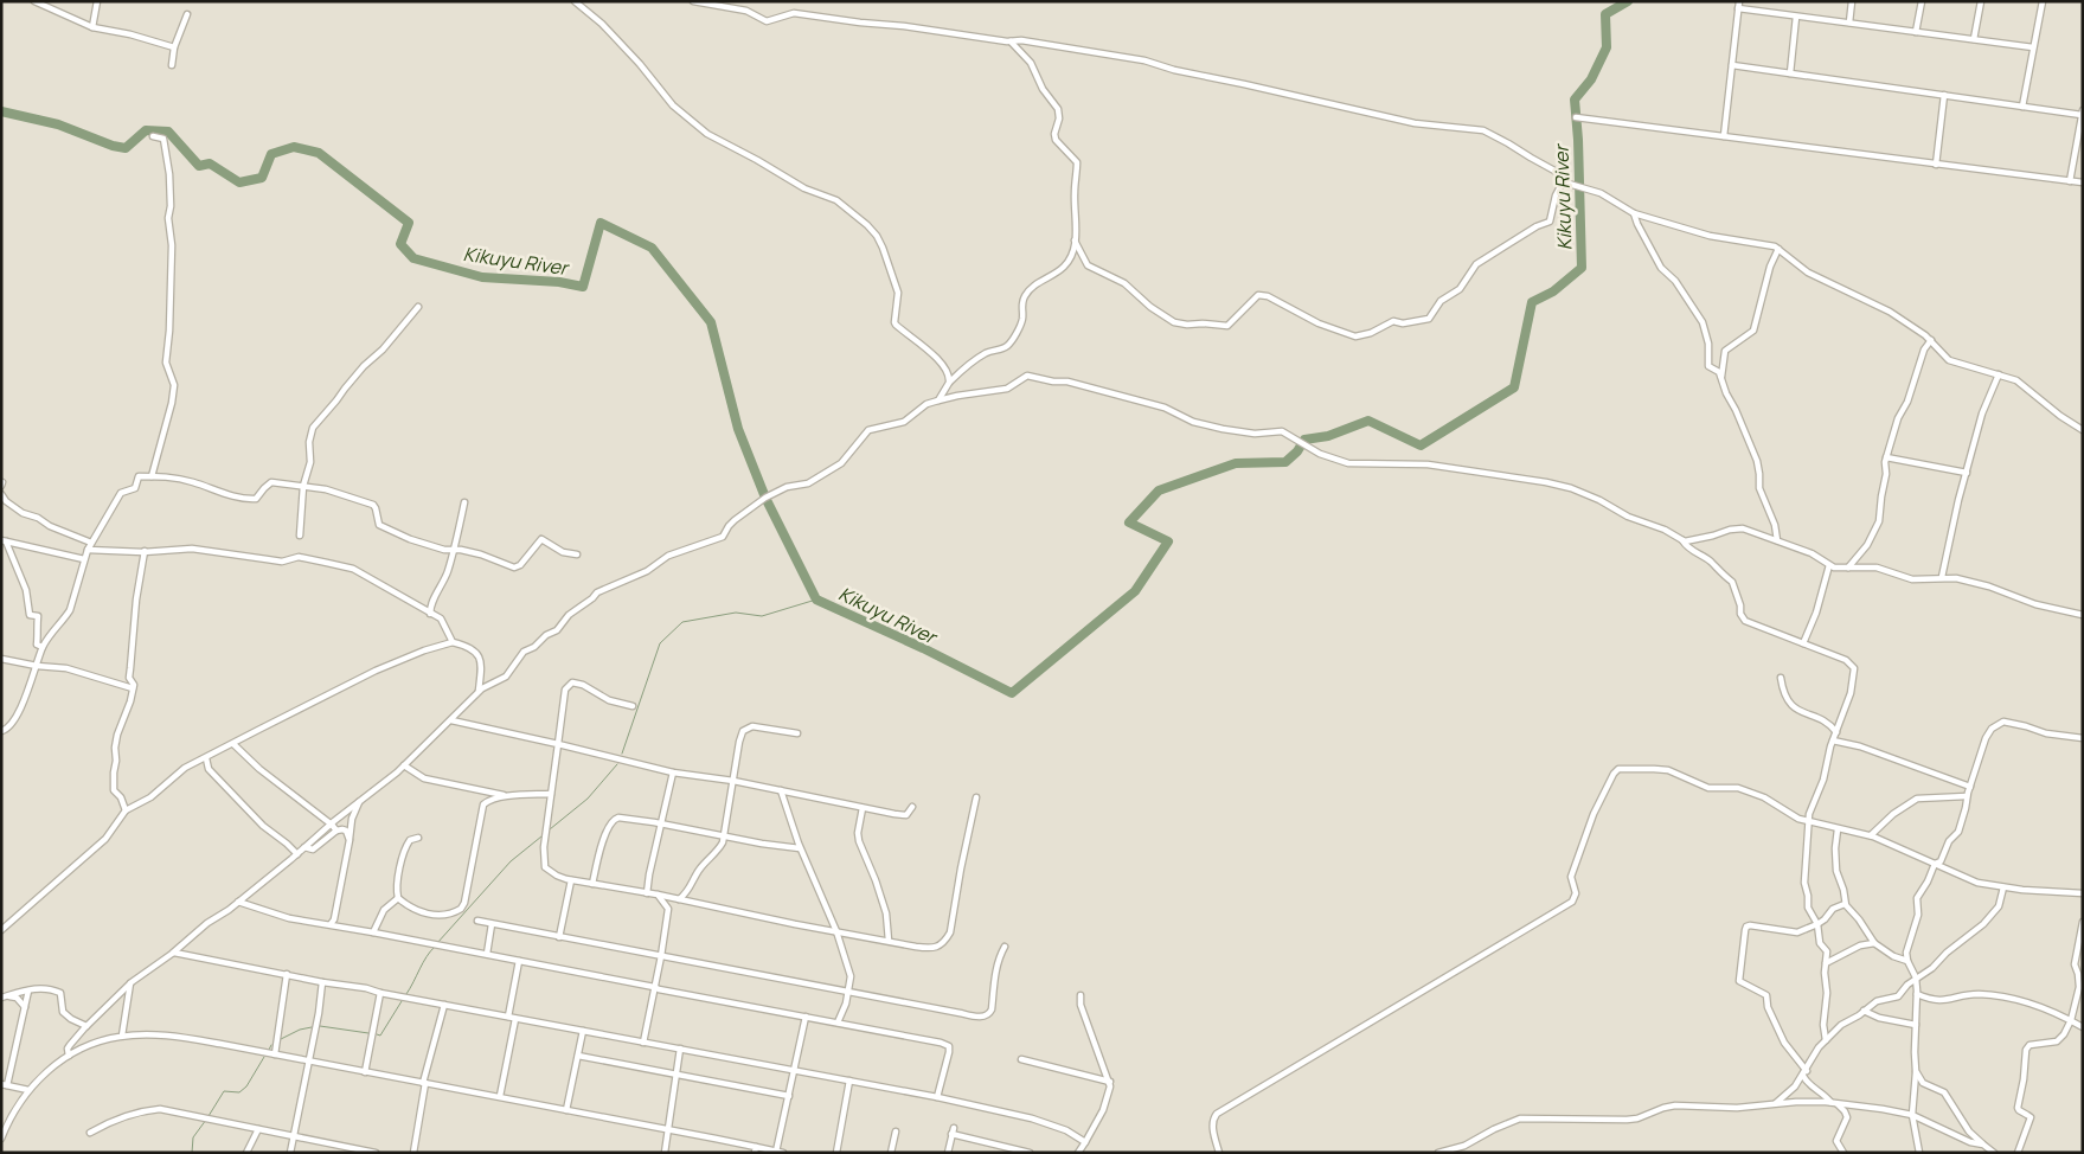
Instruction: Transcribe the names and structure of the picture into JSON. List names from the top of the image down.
{
  "water": ["Kikuyu River"]
}
